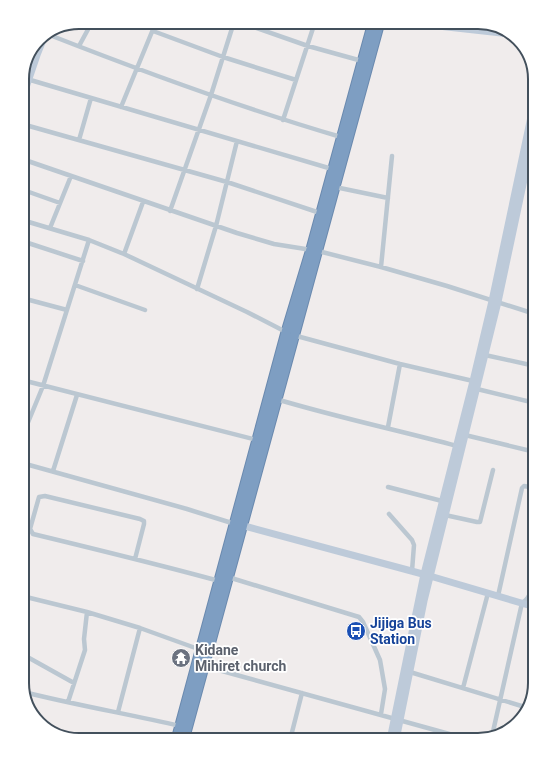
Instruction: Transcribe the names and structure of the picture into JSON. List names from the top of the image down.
{
  "places": {
    "bus stop": ["Jijiga Bus Station"],
    "temple": ["Kidane Mihiret church"]
  }
}
